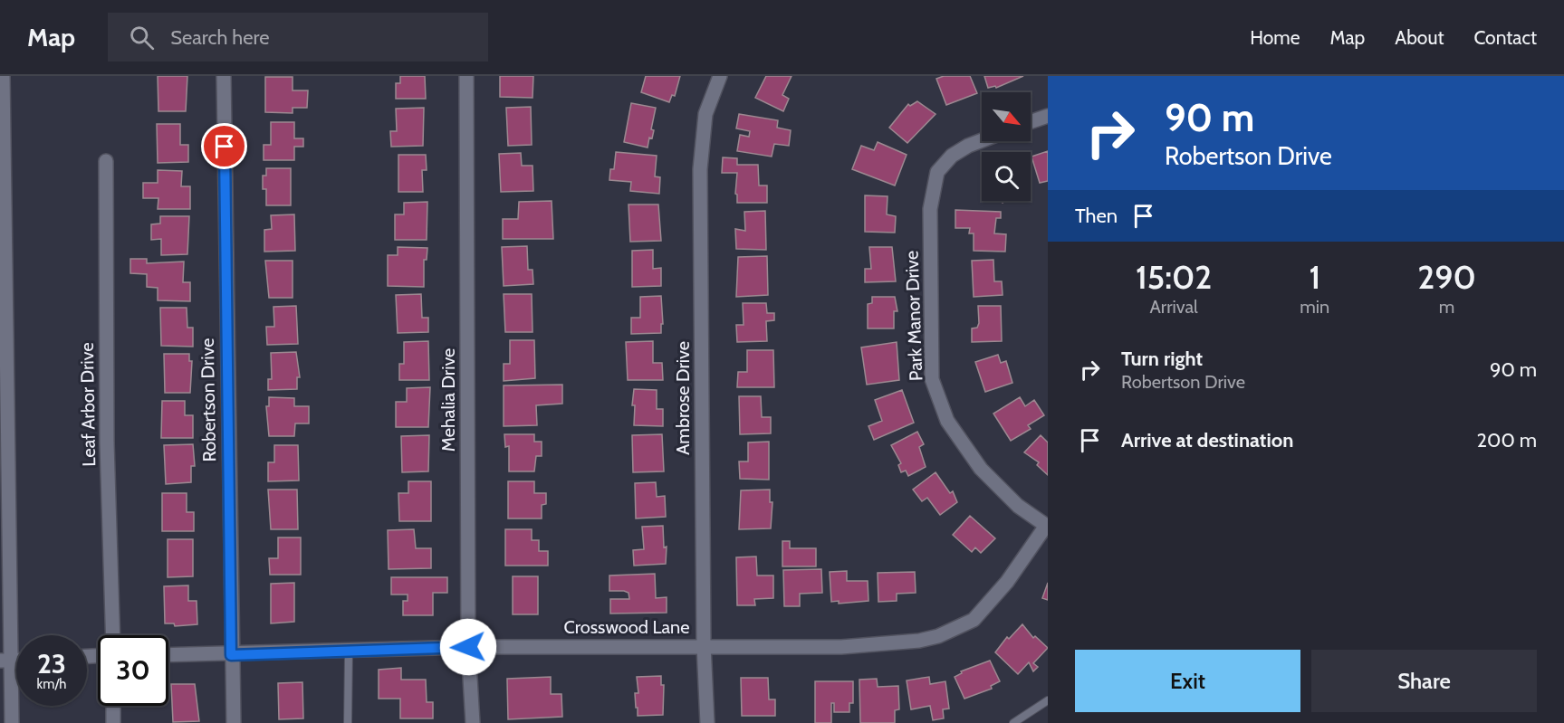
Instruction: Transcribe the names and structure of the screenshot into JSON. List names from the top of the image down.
{
  "streets": {
    "street": [
      "Park Manor Drive",
      "Ambrose Drive",
      "Robertson Drive",
      "Mehalia Drive",
      "Leaf Arbor Drive",
      "Crosswood Lane"
    ]
  },
  "crossings": [
    ["Park Manor Drive", "Crosswood Lane"],
    ["Ambrose Drive", "Crosswood Lane"],
    ["Robertson Drive", "Crosswood Lane"],
    ["Mehalia Drive", "Crosswood Lane"]
  ],
  "north": "bottom right",
  "page": {
    "header": "Map",
    "search": "Search here",
    "nav": [
      "Home",
      "Map",
      "About",
      "Contact"
    ],
    "turn": ["90 m", "Robertson Drive"],
    "then": "Then",
    "eta": [
      "15:02",
      "Arrival",
      "1",
      "min",
      "290",
      "m"
    ],
    "list": [
      {
        "name": "Turn right",
        "note": "Robertson Drive",
        "value": "90 m"
      },
      {
        "name": "Arrive at destination",
        "value": "200 m"
      }
    ],
    "speed": "23 km/h",
    "limit": "30",
    "buttons": ["Exit", "Share"]
  }
}
